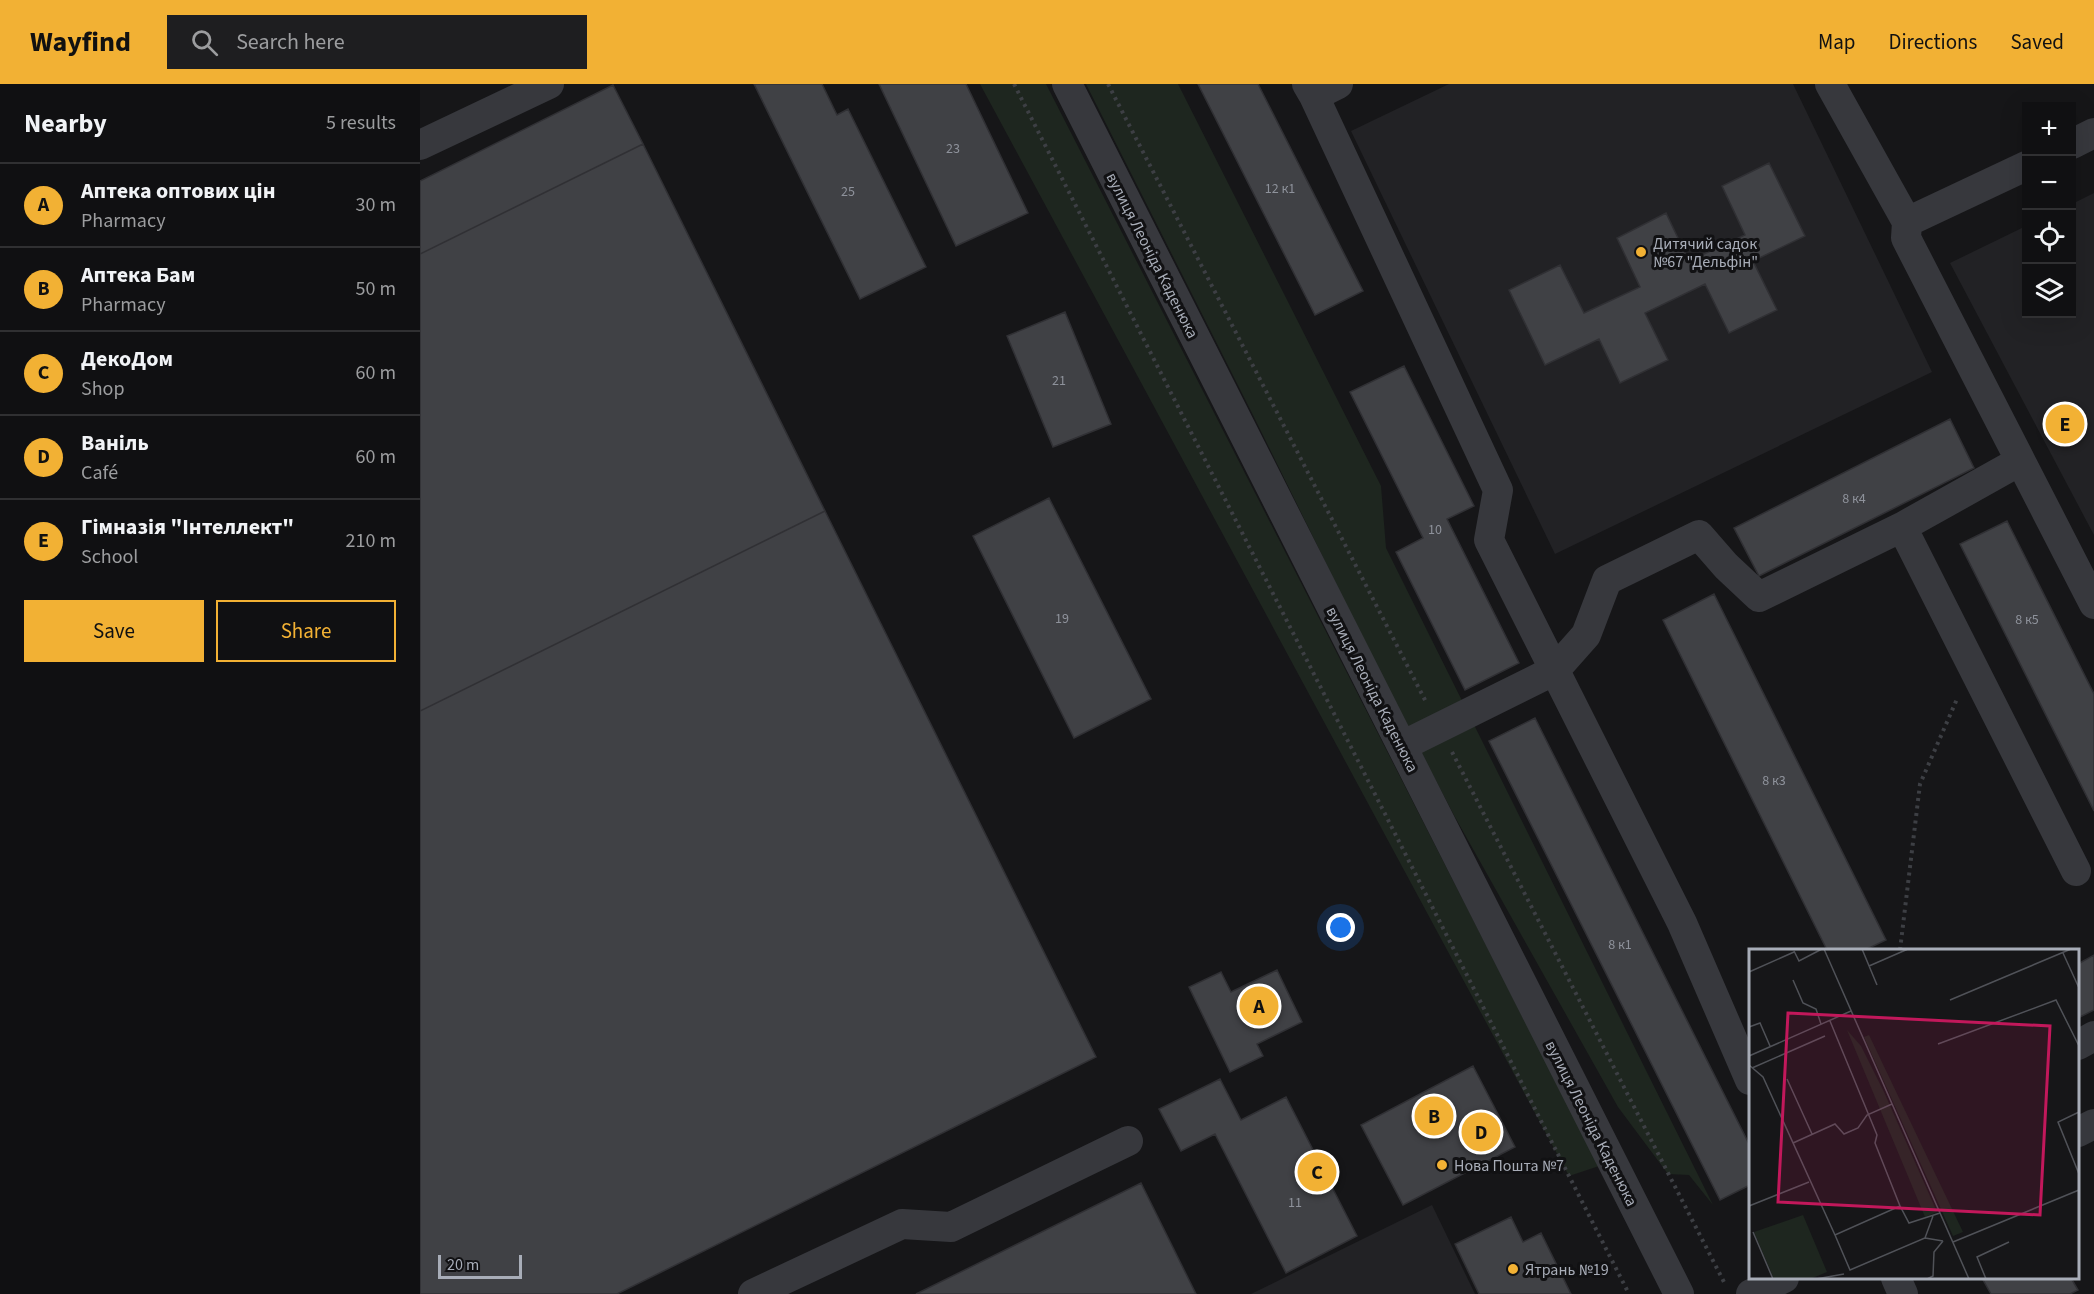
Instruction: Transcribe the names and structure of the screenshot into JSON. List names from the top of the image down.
{
  "streets": {
    "street": ["вулиця Леоніда Каденюка"]
  },
  "places": ["Дитячий садок №67 \"Дельфін\"", "Нова Пошта №7", "Ятрань №19"],
  "house_numbers": [
    "23",
    "12 к1",
    "25",
    "21",
    "8 к4",
    "10",
    "19",
    "8 к5",
    "8 к3",
    "8 к1",
    "11"
  ],
  "scale_bar": "20 m",
  "page": {
    "header": "Wayfind",
    "search": "Search here",
    "nav": ["Map", "Directions", "Saved"],
    "heading": ["Nearby", "5 results"],
    "map_buttons": ["+", "−"],
    "list": [
      {
        "mark": "A",
        "name": "Аптека оптових цін",
        "note": "Pharmacy",
        "value": "30 m"
      },
      {
        "mark": "B",
        "name": "Аптека Бам",
        "note": "Pharmacy",
        "value": "50 m"
      },
      {
        "mark": "C",
        "name": "ДекоДом",
        "note": "Shop",
        "value": "60 m"
      },
      {
        "mark": "D",
        "name": "Ваніль",
        "note": "Café",
        "value": "60 m"
      },
      {
        "mark": "E",
        "name": "Гімназія \"Інтеллект\"",
        "note": "School",
        "value": "210 m"
      }
    ],
    "pins": [
      "E",
      "A",
      "B",
      "D",
      "C"
    ],
    "buttons": ["Save", "Share"],
    "scale": "20 m"
  }
}
